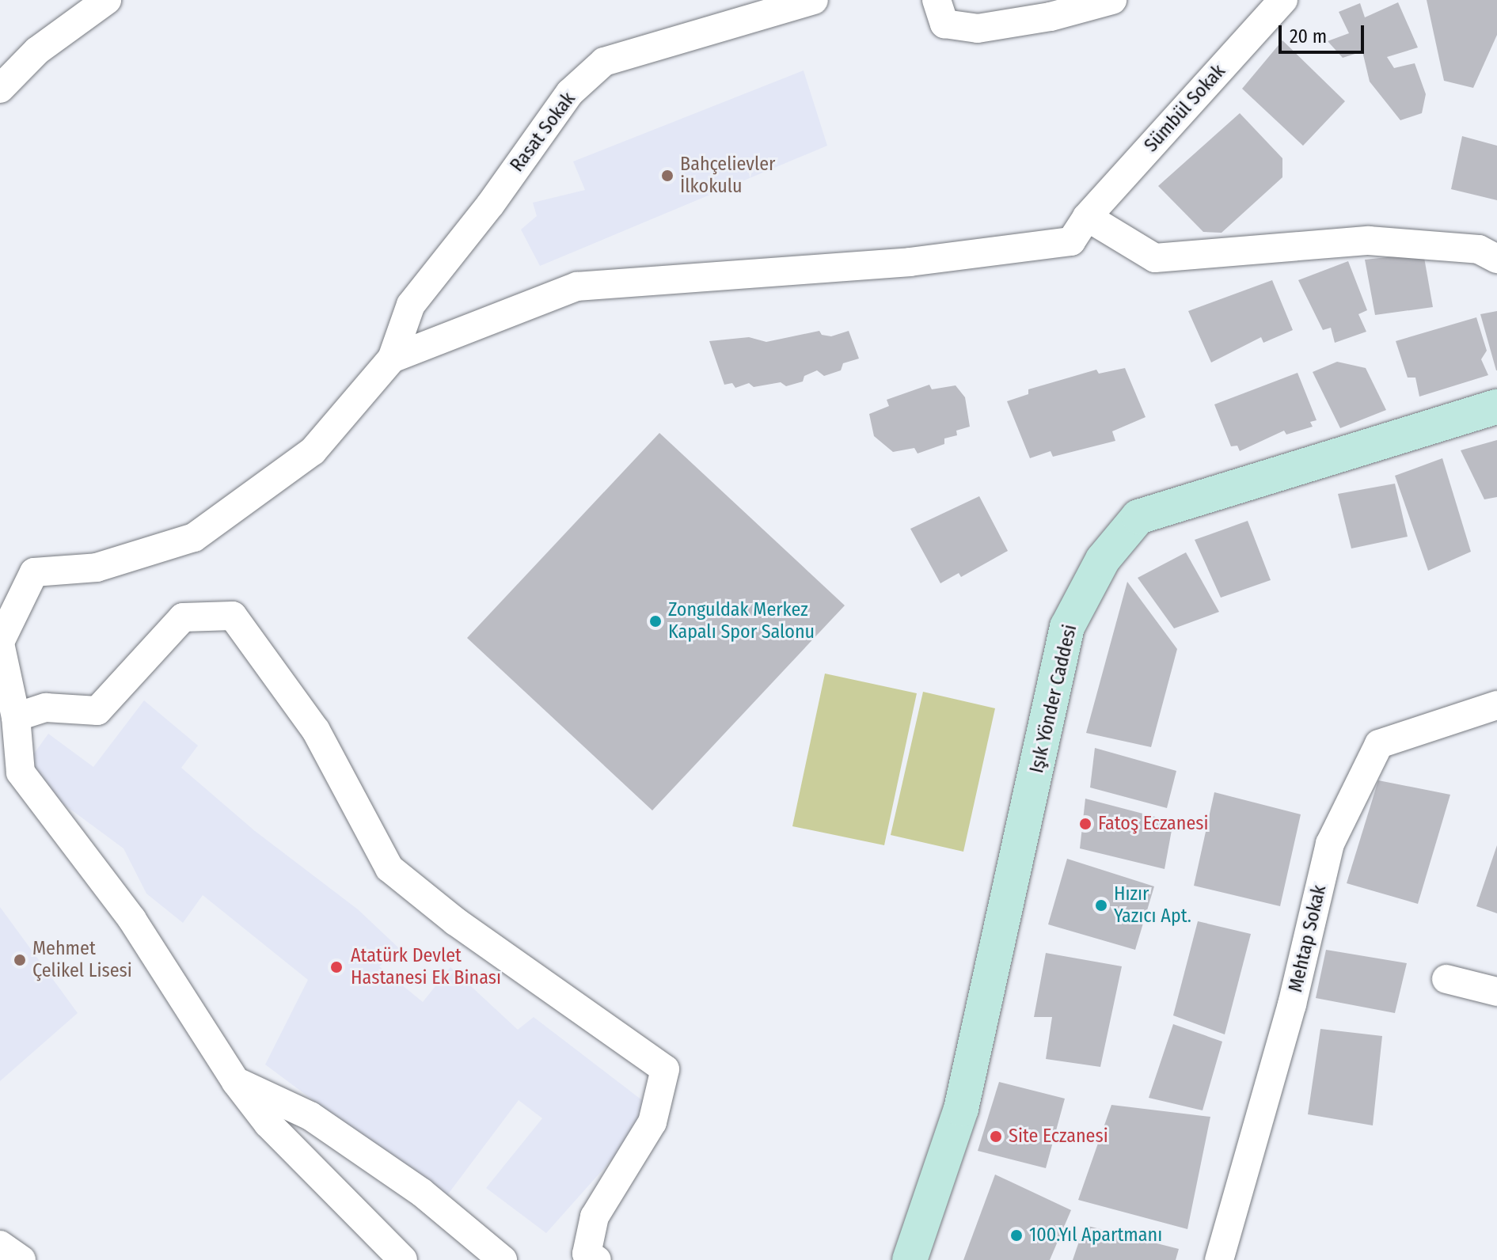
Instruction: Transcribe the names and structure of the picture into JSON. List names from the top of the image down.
{
  "streets": {
    "street": [
      "Sümbül Sokak",
      "Rasat Sokak",
      "Işık Yönder Caddesi",
      "Mehtap Sokak"
    ]
  },
  "crossings": [
    ["Sümbül Sokak", "Rasat Sokak"]
  ],
  "places": [
    "Bahçelievler İlkokulu",
    "Zonguldak Merkez Kapalı Spor Salonu",
    "Fatoş Eczanesi",
    "Hızır Yazıcı Apt.",
    "Mehmet Çelikel Lisesi",
    "Atatürk Devlet Hastanesi Ek Binası",
    "Site Eczanesi",
    "100.Yıl Apartmanı"
  ],
  "scale_bar": "20 m"
}
